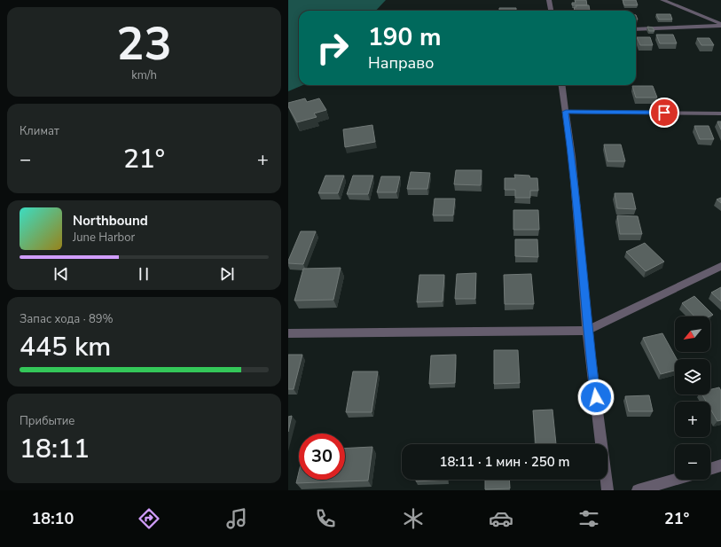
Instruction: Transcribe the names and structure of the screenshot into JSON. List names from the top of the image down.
{
  "north": "bottom left",
  "page": {
    "tile": [
      ["23", "km/h"],
      "Климат",
      ["Запас хода · 89%", "445 km"],
      ["Прибытие", "18:11"]
    ],
    "turn": ["190 m", "Направо"],
    "heat": ["−", "21°", "+"],
    "song": ["Northbound", "June Harbor"],
    "map_buttons": ["+", "−"],
    "limit": "30",
    "trip": "18:11 · 1 мин · 250 m",
    "tabs": ["18:10", "21°"]
  }
}
